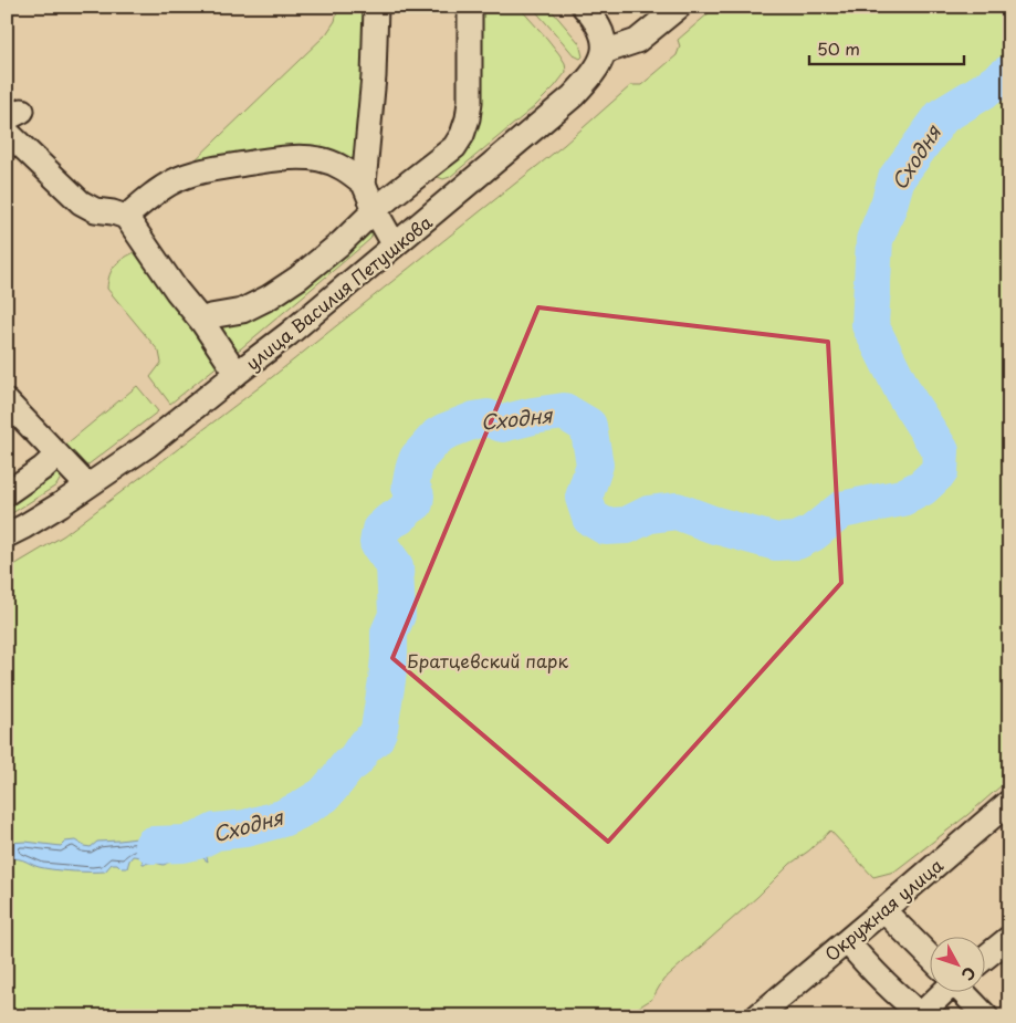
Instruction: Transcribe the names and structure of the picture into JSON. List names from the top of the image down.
{
  "streets": {
    "street": ["улица Василия Петушкова", "Окружная улица"]
  },
  "water": ["Сходня"],
  "parks": ["Братцевский парк"],
  "scale_bar": "50 m",
  "north": "bottom right"
}
